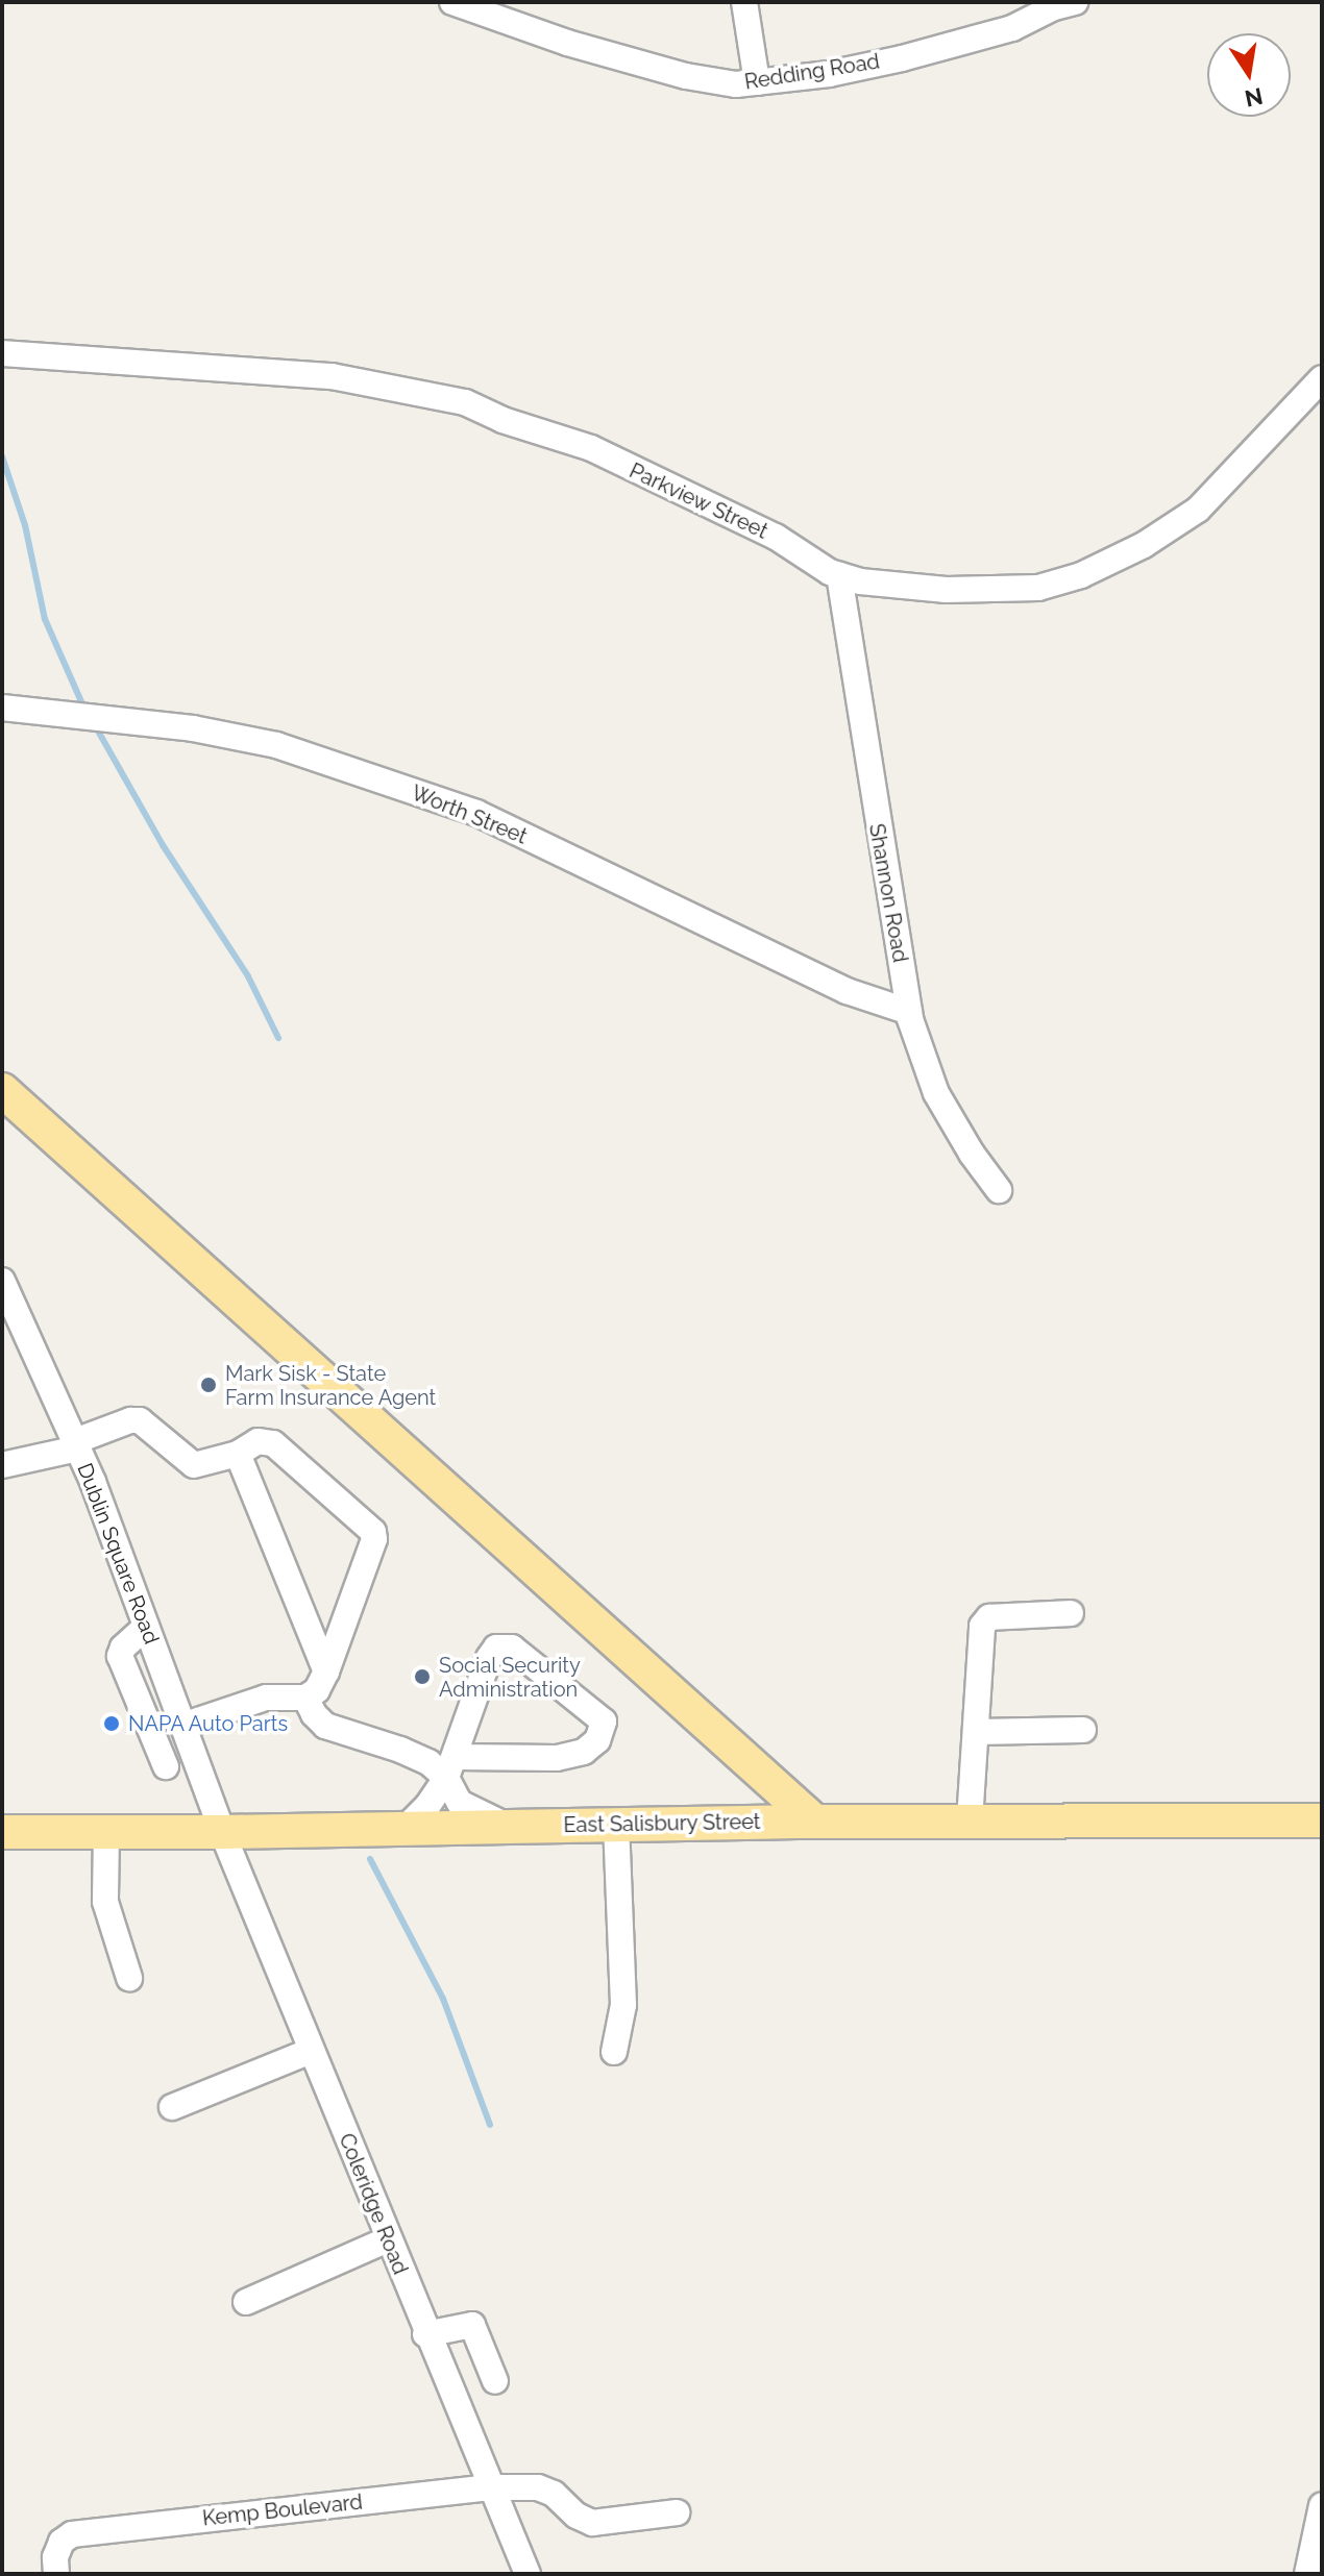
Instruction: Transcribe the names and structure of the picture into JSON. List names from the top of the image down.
{
  "streets": {
    "main road": ["East Salisbury Street"],
    "street": [
      "Redding Road",
      "Parkview Street",
      "Worth Street",
      "Shannon Road",
      "Dublin Square Road",
      "Coleridge Road",
      "Kemp Boulevard"
    ]
  },
  "crossings": [
    ["Parkview Street", "Shannon Road"],
    ["Worth Street", "Shannon Road"],
    ["Dublin Square Road", "East Salisbury Street"],
    ["Dublin Square Road", "Coleridge Road"],
    ["East Salisbury Street", "Coleridge Road"],
    ["Coleridge Road", "Kemp Boulevard"]
  ],
  "places": ["Mark Sisk - State Farm Insurance Agent", "Social Security Administration", "NAPA Auto Parts"],
  "north": "bottom"
}
